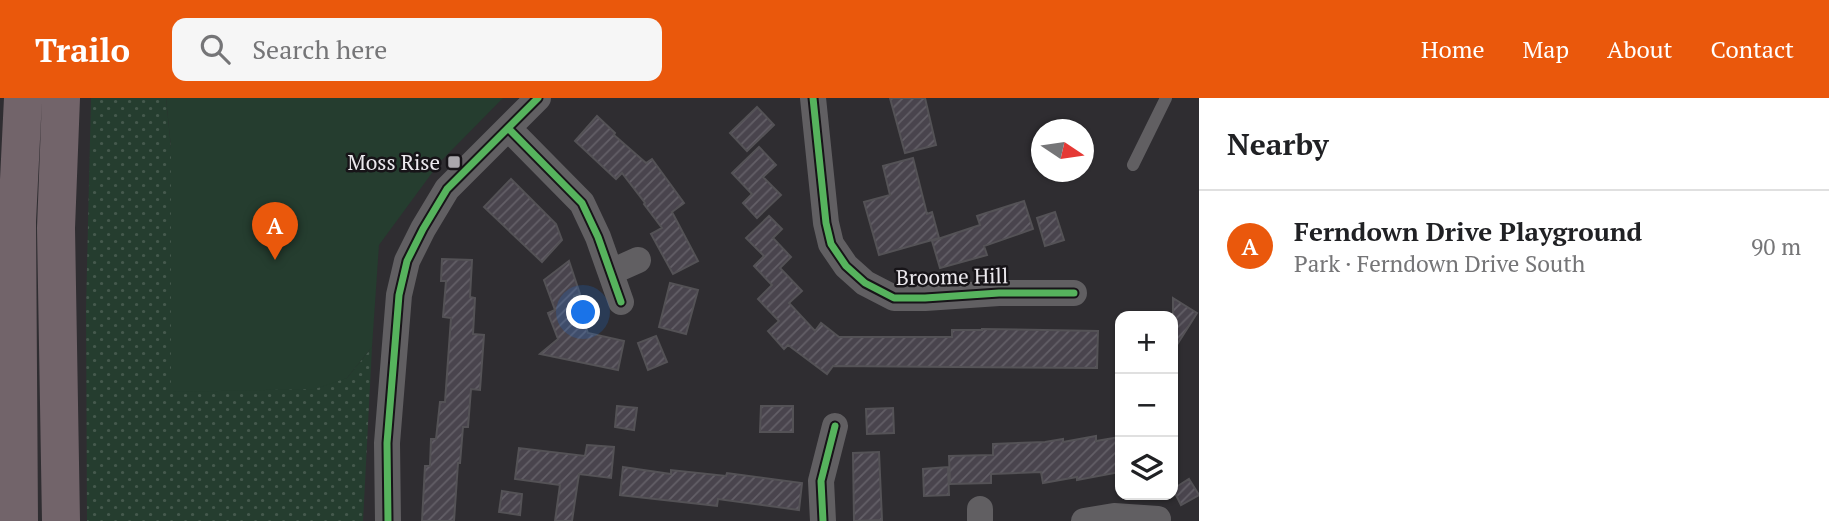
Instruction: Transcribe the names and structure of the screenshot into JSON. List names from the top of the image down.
{
  "streets": {
    "street": ["Broome Hill"]
  },
  "places": {
    "transit": ["Moss Rise"]
  },
  "north": "right",
  "page": {
    "header": "Trailo",
    "search": "Search here",
    "nav": [
      "Home",
      "Map",
      "About",
      "Contact"
    ],
    "heading": "Nearby",
    "list": [
      {
        "mark": "A",
        "name": "Ferndown Drive Playground",
        "note": "Park · Ferndown Drive South",
        "value": "90 m"
      }
    ],
    "pins": "A",
    "map_buttons": ["+", "−"]
  }
}
